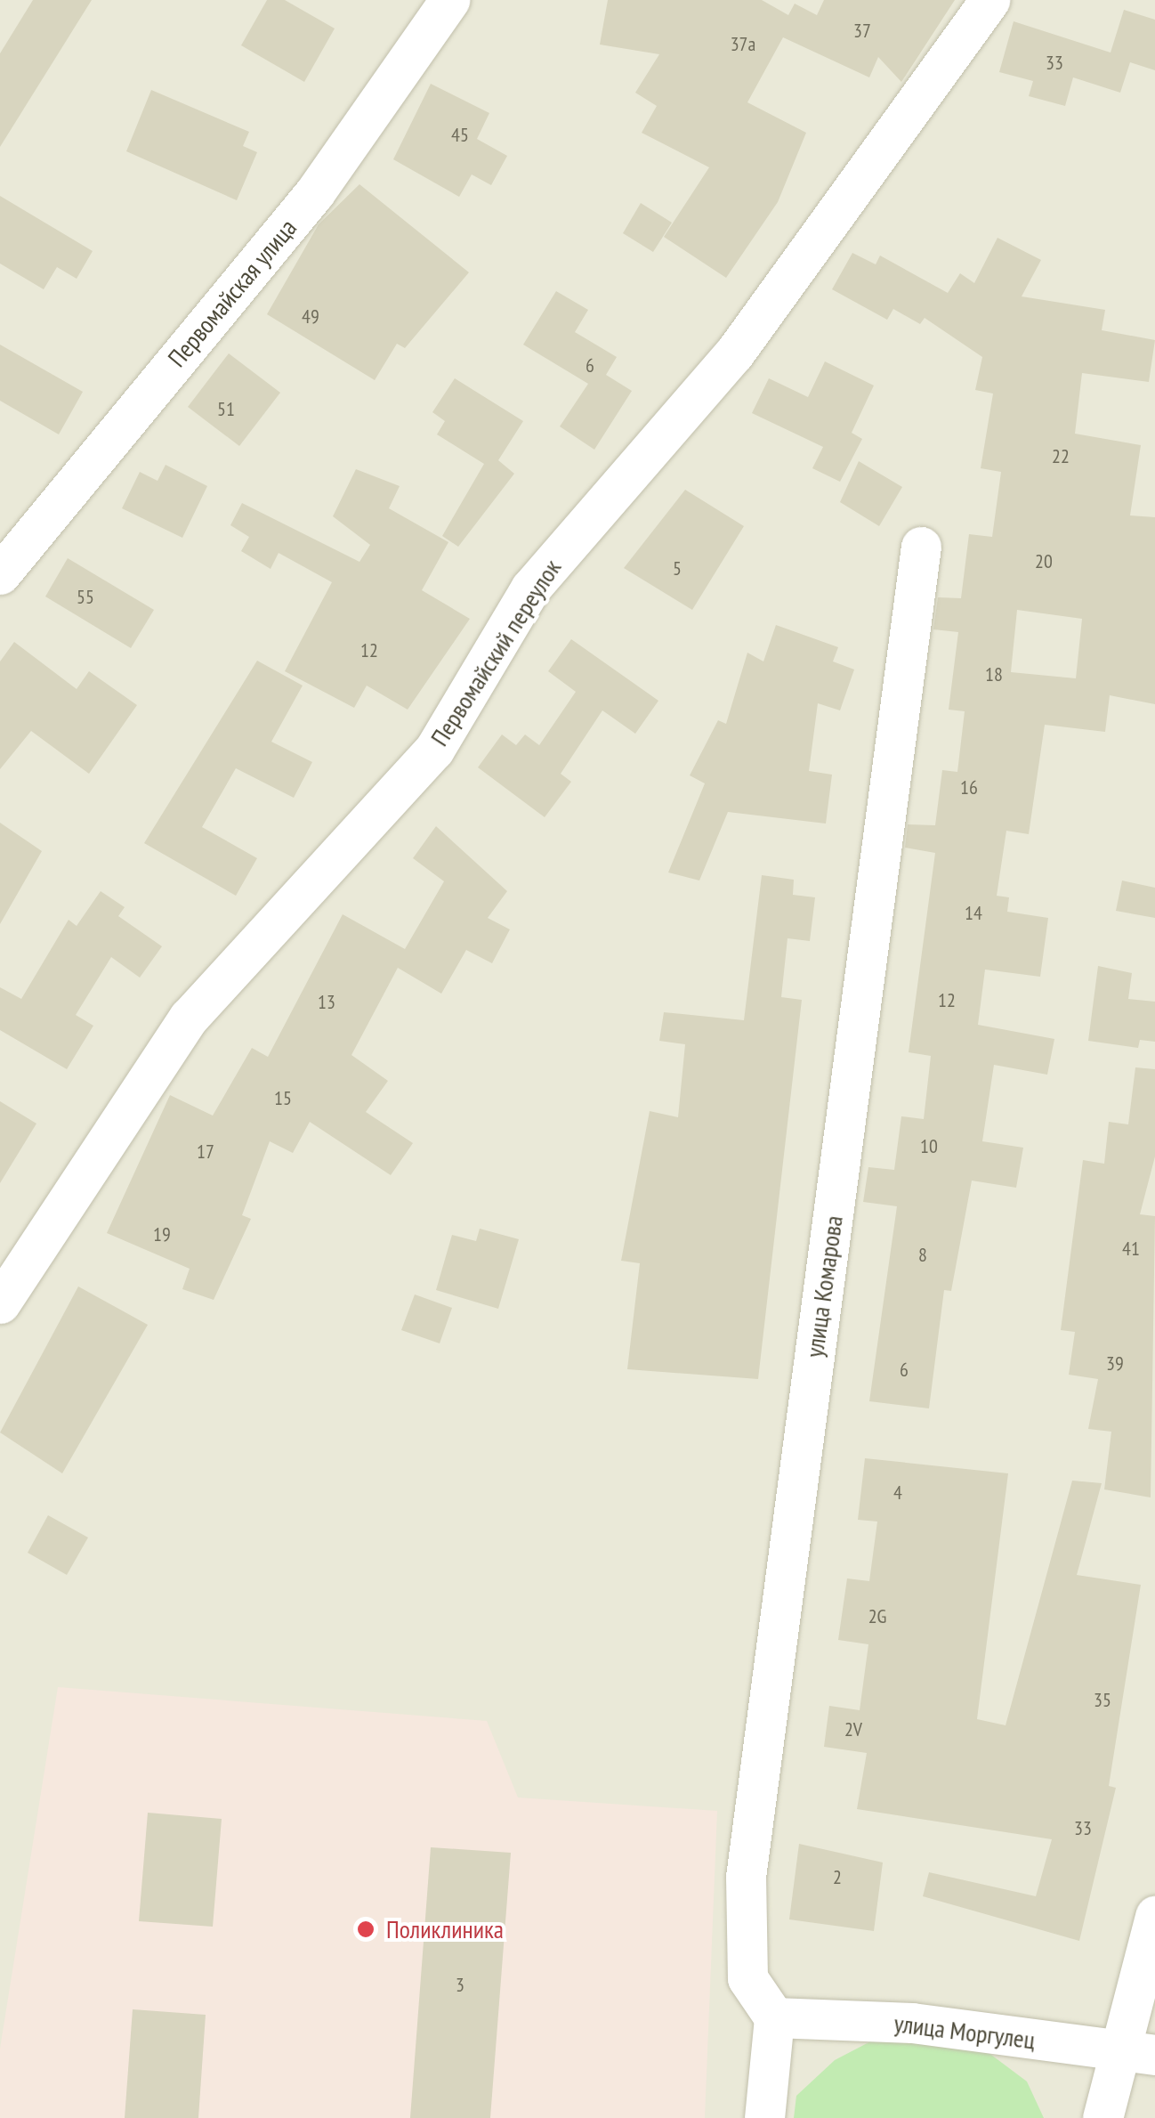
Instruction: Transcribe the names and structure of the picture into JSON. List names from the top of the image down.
{
  "streets": {
    "street": [
      "Первомайская улица",
      "Первомайский переулок",
      "улица Комарова",
      "улица Моргулец"
    ]
  },
  "crossings": [
    ["улица Комарова", "улица Моргулец"]
  ],
  "places": ["Поликлиника"],
  "house_numbers": [
    "37",
    "37а",
    "33",
    "45",
    "49",
    "6",
    "51",
    "22",
    "20",
    "5",
    "55",
    "12",
    "18",
    "16",
    "14",
    "12",
    "13",
    "15",
    "10",
    "17",
    "19",
    "41",
    "8",
    "39",
    "6",
    "4",
    "2G",
    "35",
    "2V",
    "33",
    "2",
    "3"
  ]
}
